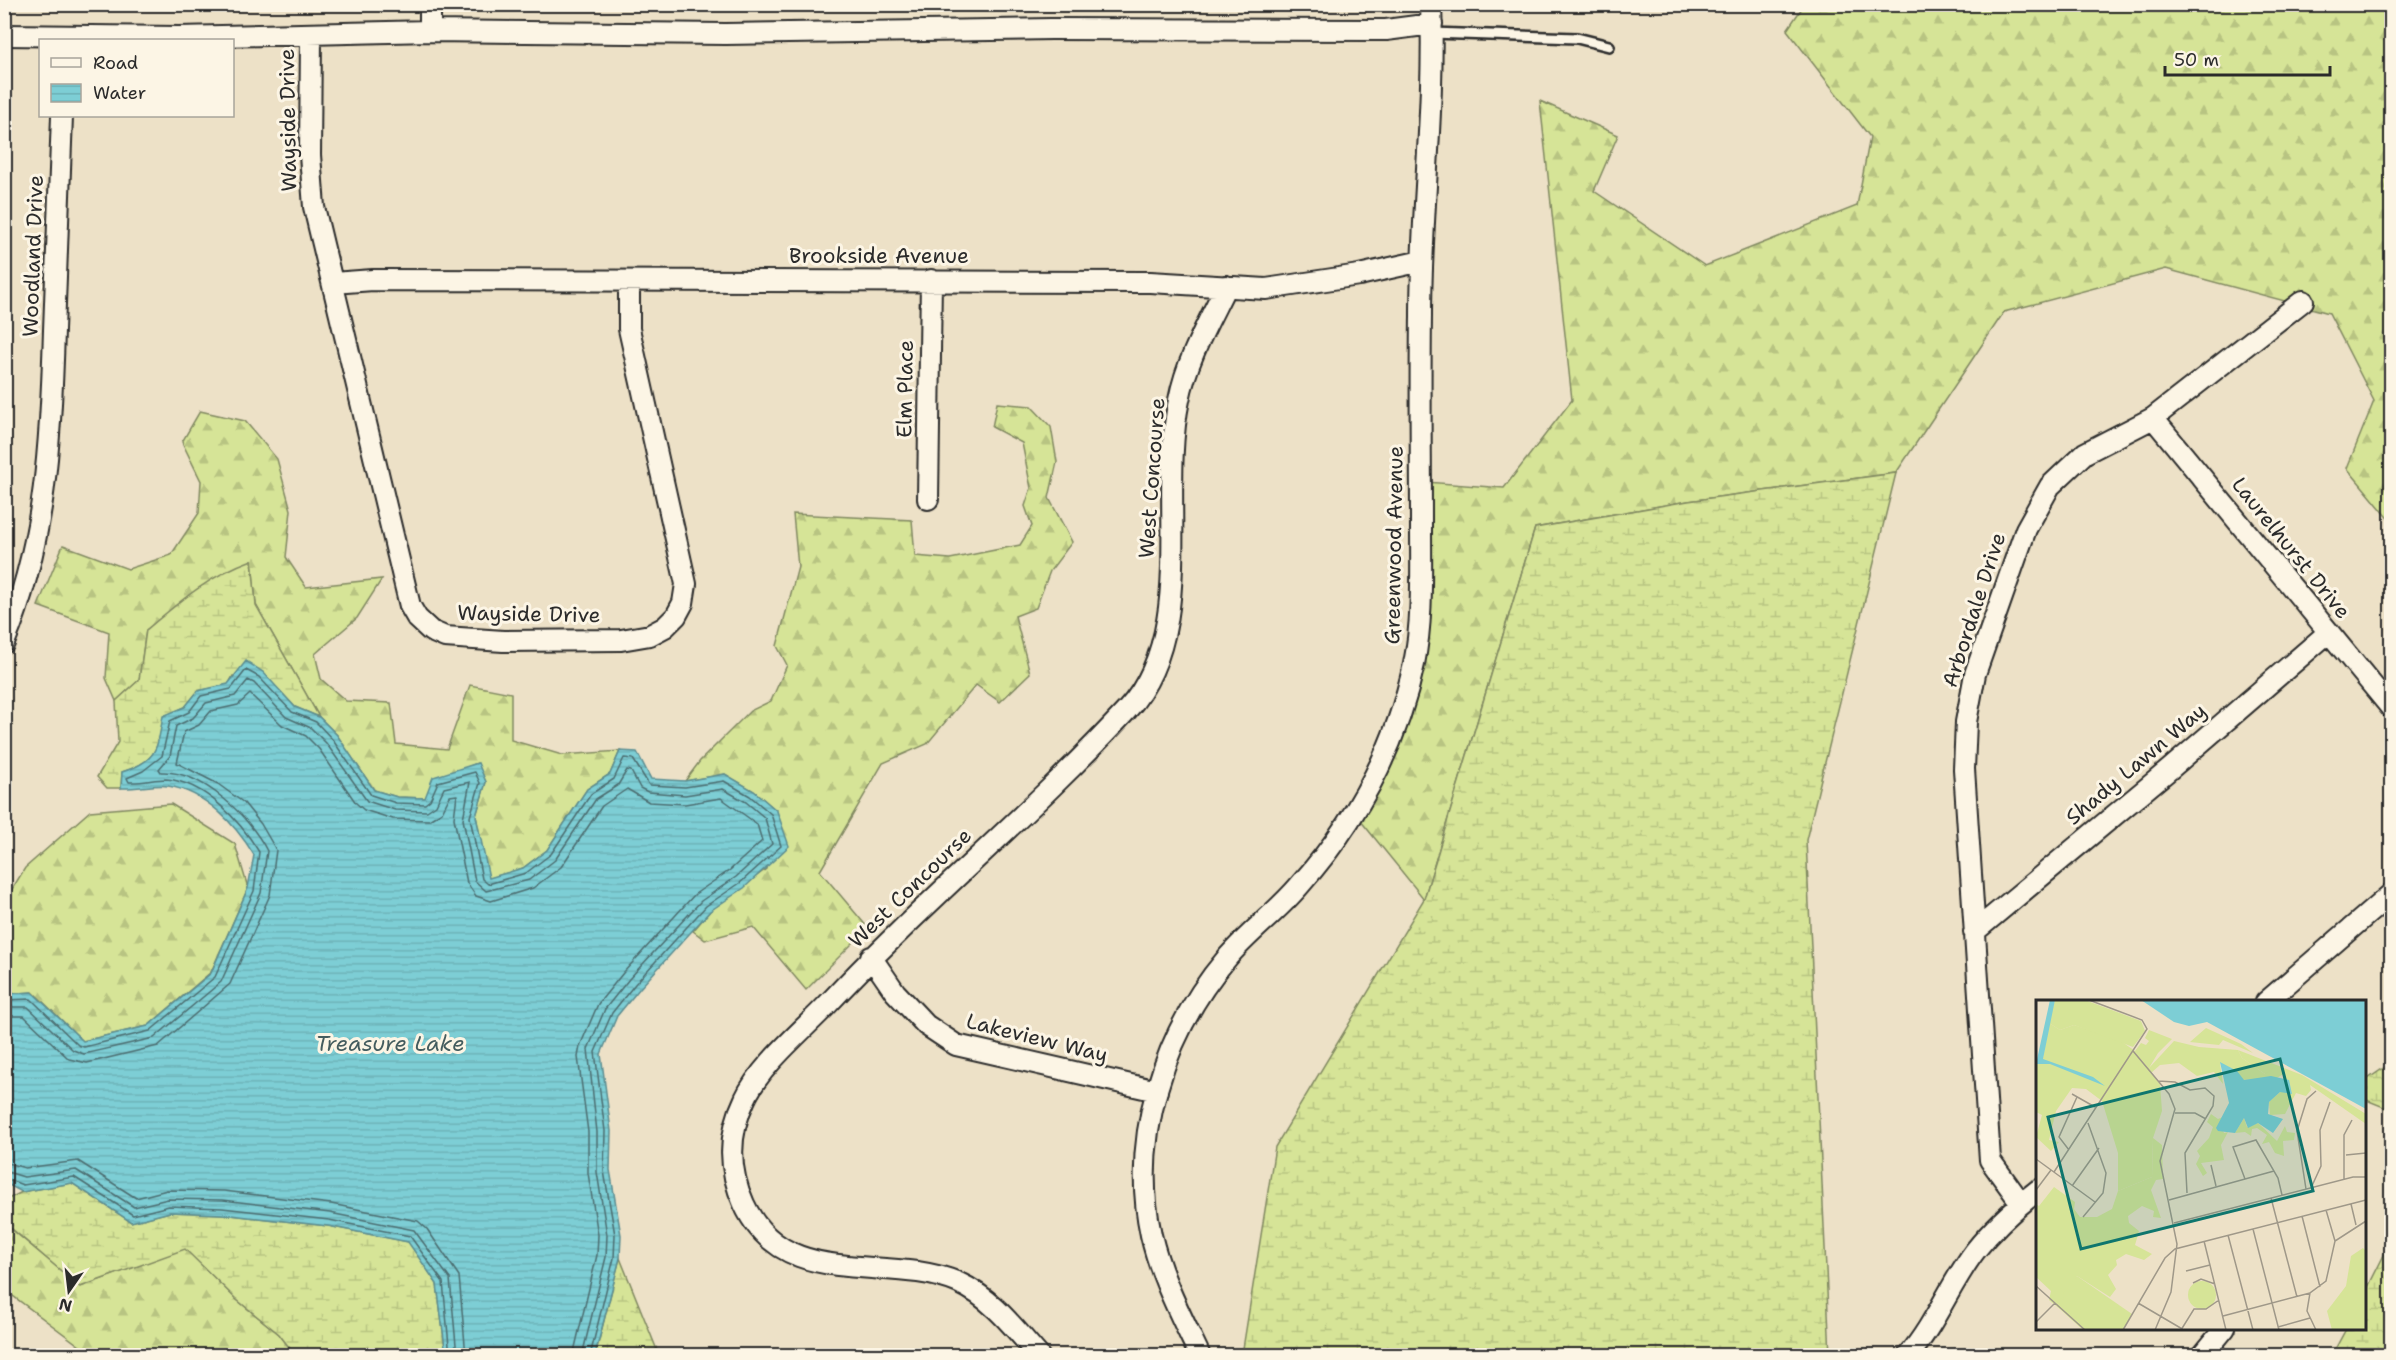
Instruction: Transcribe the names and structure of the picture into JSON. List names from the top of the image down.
{
  "streets": {
    "street": [
      "Wayside Drive",
      "Woodland Drive",
      "Brookside Avenue",
      "Elm Place",
      "West Concourse",
      "Greenwood Avenue",
      "Laurelhurst Drive",
      "Arbordale Drive",
      "Shady Lawn Way",
      "Lakeview Way"
    ]
  },
  "crossings": [
    ["Wayside Drive", "Brookside Avenue"],
    ["Brookside Avenue", "Elm Place"],
    ["Brookside Avenue", "West Concourse"],
    ["Brookside Avenue", "Greenwood Avenue"],
    ["West Concourse", "Lakeview Way"],
    ["Greenwood Avenue", "Lakeview Way"],
    ["Laurelhurst Drive", "Arbordale Drive"],
    ["Laurelhurst Drive", "Shady Lawn Way"],
    ["Arbordale Drive", "Shady Lawn Way"]
  ],
  "water": ["Treasure Lake"],
  "legend": ["Road", "Water"],
  "scale_bar": "50 m",
  "north": "bottom"
}
